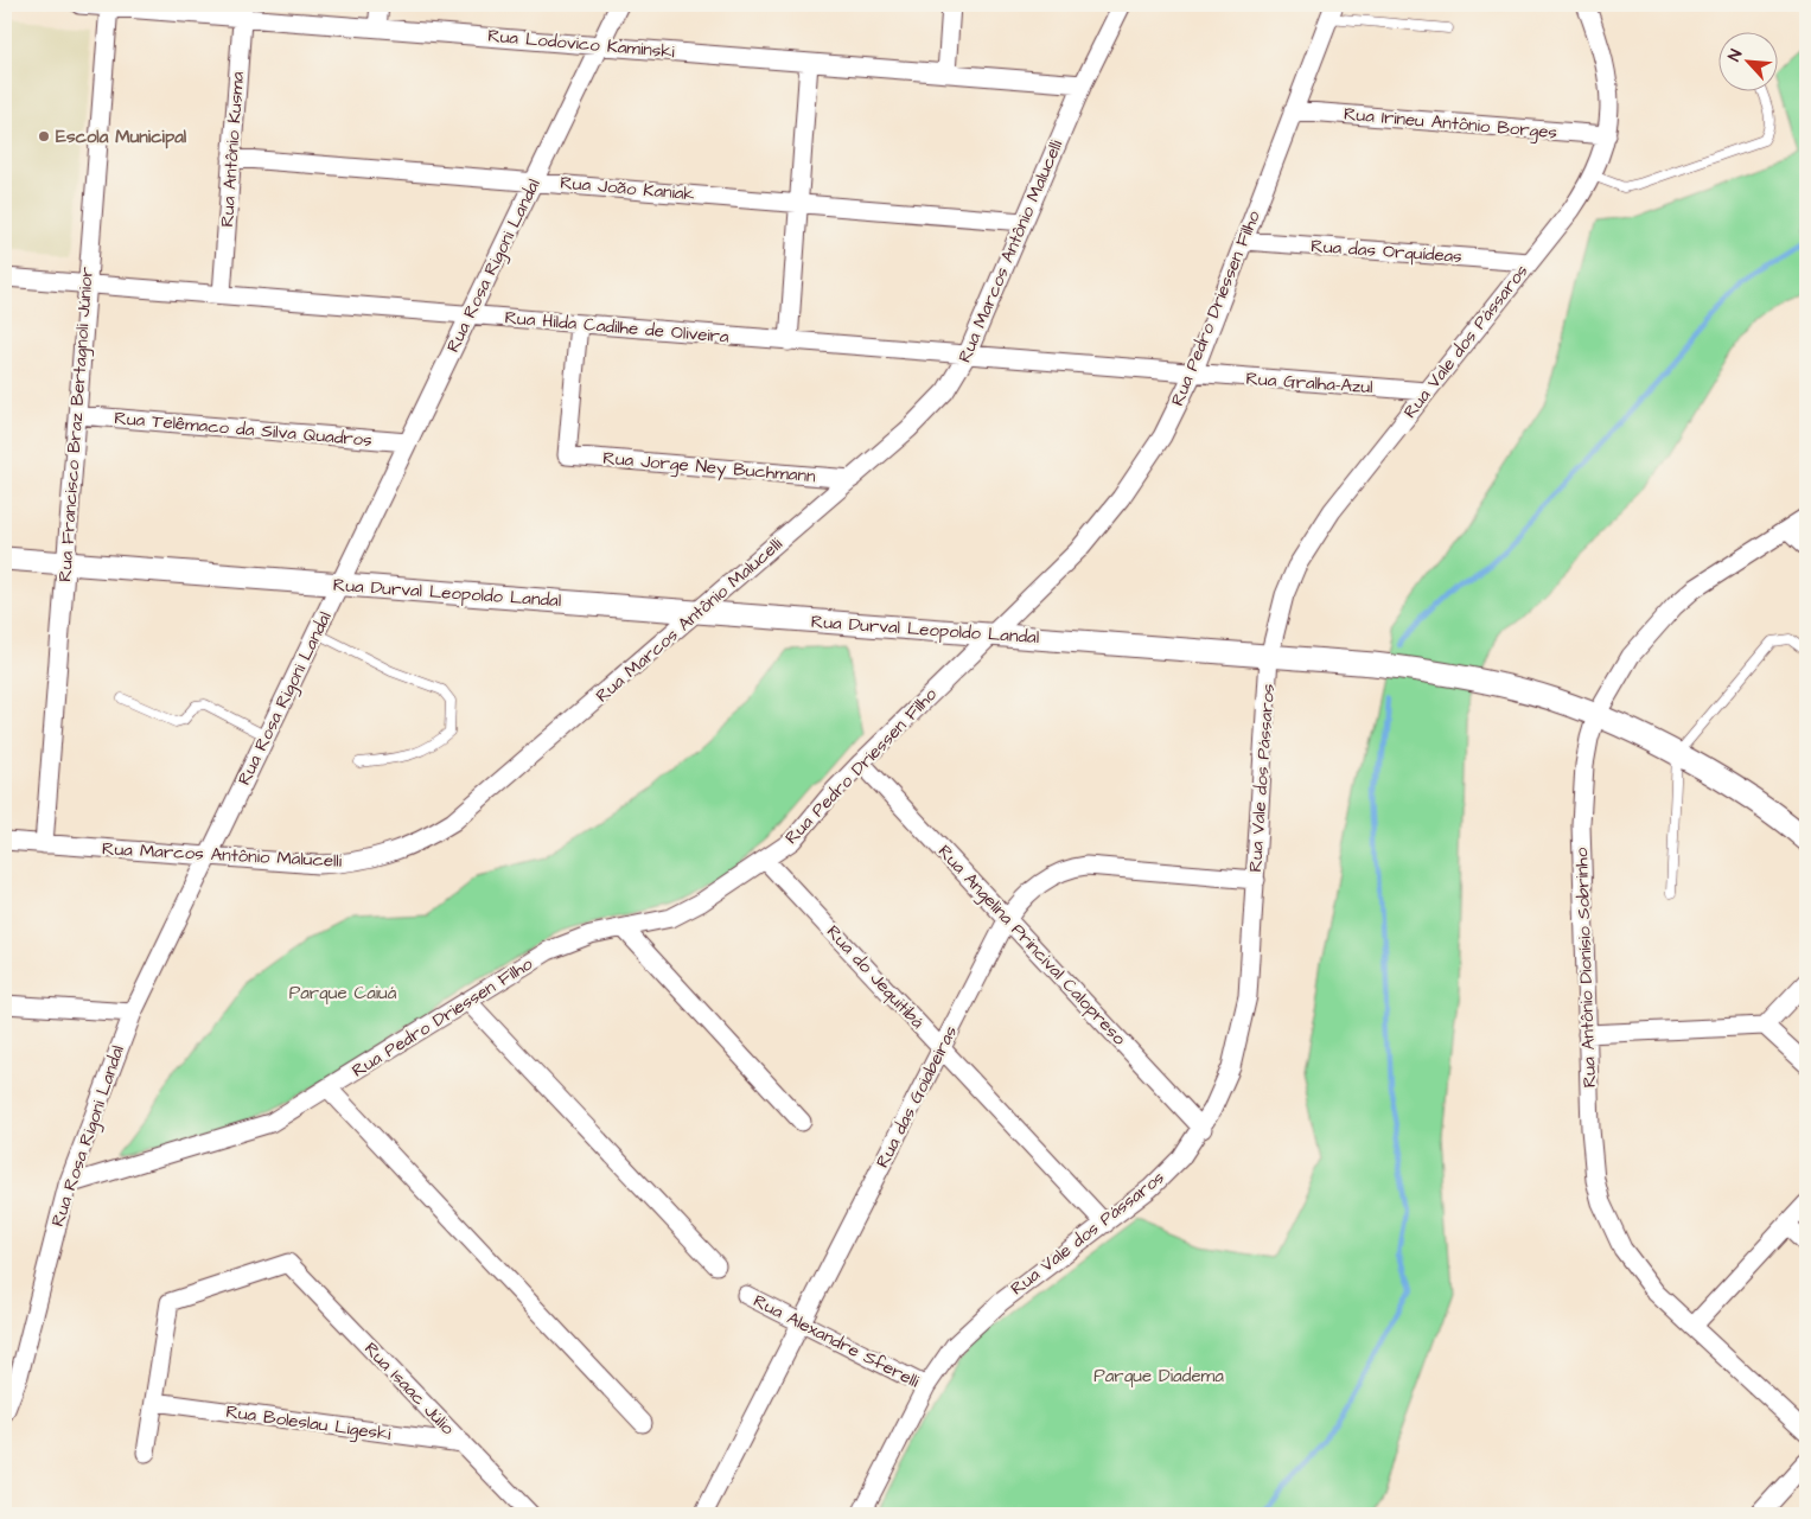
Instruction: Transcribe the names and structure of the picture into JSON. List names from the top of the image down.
{
  "streets": {
    "street": [
      "Rua Lodovico Kaminski",
      "Rua Irineu Antônio Borges",
      "Rua Antônio Kusma",
      "Rua João Kaniak",
      "Rua Marcos Antônio Malucelli",
      "Rua das Orquídeas",
      "Rua Rosa Rigoni Landal",
      "Rua Pedro Driessen Filho",
      "Rua Hilda Cadilhe de Oliveira",
      "Rua Vale dos Pássaros",
      "Rua Gralha-Azul",
      "Rua Francisco Braz Bertagnoli Júnior",
      "Rua Telêmaco da Silva Quadros",
      "Rua Jorge Ney Buchmann",
      "Rua Durval Leopoldo Landal",
      "Rua Angelina Princival Calopreso",
      "Rua Antônio Dionísio Sobrinho",
      "Rua do Jequitibá",
      "Rua das Goiabeiras",
      "Rua Alexandre Sferelli",
      "Rua Isaac Júlio",
      "Rua Boleslau Ligeski"
    ]
  },
  "crossings": [
    ["Rua Lodovico Kaminski", "Rua Antônio Kusma"],
    ["Rua Lodovico Kaminski", "Rua Marcos Antônio Malucelli"],
    ["Rua Lodovico Kaminski", "Rua Rosa Rigoni Landal"],
    ["Rua Lodovico Kaminski", "Rua Francisco Braz Bertagnoli Júnior"],
    ["Rua Irineu Antônio Borges", "Rua Pedro Driessen Filho"],
    ["Rua Irineu Antônio Borges", "Rua Vale dos Pássaros"],
    ["Rua Antônio Kusma", "Rua João Kaniak"],
    ["Rua Antônio Kusma", "Rua Hilda Cadilhe de Oliveira"],
    ["Rua João Kaniak", "Rua Marcos Antônio Malucelli"],
    ["Rua João Kaniak", "Rua Rosa Rigoni Landal"],
    ["Rua Marcos Antônio Malucelli", "Rua Rosa Rigoni Landal"],
    ["Rua Marcos Antônio Malucelli", "Rua Hilda Cadilhe de Oliveira"],
    ["Rua Marcos Antônio Malucelli", "Rua Francisco Braz Bertagnoli Júnior"],
    ["Rua Marcos Antônio Malucelli", "Rua Jorge Ney Buchmann"],
    ["Rua Marcos Antônio Malucelli", "Rua Durval Leopoldo Landal"],
    ["Rua das Orquídeas", "Rua Pedro Driessen Filho"],
    ["Rua das Orquídeas", "Rua Vale dos Pássaros"],
    ["Rua Rosa Rigoni Landal", "Rua Pedro Driessen Filho"],
    ["Rua Rosa Rigoni Landal", "Rua Hilda Cadilhe de Oliveira"],
    ["Rua Rosa Rigoni Landal", "Rua Telêmaco da Silva Quadros"],
    ["Rua Rosa Rigoni Landal", "Rua Durval Leopoldo Landal"],
    ["Rua Pedro Driessen Filho", "Rua Hilda Cadilhe de Oliveira"],
    ["Rua Pedro Driessen Filho", "Rua Gralha-Azul"],
    ["Rua Pedro Driessen Filho", "Rua Durval Leopoldo Landal"],
    ["Rua Pedro Driessen Filho", "Rua Angelina Princival Calopreso"],
    ["Rua Pedro Driessen Filho", "Rua do Jequitibá"],
    ["Rua Hilda Cadilhe de Oliveira", "Rua Gralha-Azul"],
    ["Rua Hilda Cadilhe de Oliveira", "Rua Francisco Braz Bertagnoli Júnior"],
    ["Rua Hilda Cadilhe de Oliveira", "Rua Jorge Ney Buchmann"],
    ["Rua Vale dos Pássaros", "Rua Gralha-Azul"],
    ["Rua Vale dos Pássaros", "Rua Durval Leopoldo Landal"],
    ["Rua Vale dos Pássaros", "Rua Angelina Princival Calopreso"],
    ["Rua Vale dos Pássaros", "Rua do Jequitibá"],
    ["Rua Vale dos Pássaros", "Rua das Goiabeiras"],
    ["Rua Vale dos Pássaros", "Rua Alexandre Sferelli"],
    ["Rua Francisco Braz Bertagnoli Júnior", "Rua Telêmaco da Silva Quadros"],
    ["Rua Francisco Braz Bertagnoli Júnior", "Rua Durval Leopoldo Landal"],
    ["Rua Durval Leopoldo Landal", "Rua Antônio Dionísio Sobrinho"],
    ["Rua Angelina Princival Calopreso", "Rua das Goiabeiras"],
    ["Rua do Jequitibá", "Rua das Goiabeiras"],
    ["Rua das Goiabeiras", "Rua Alexandre Sferelli"],
    ["Rua Isaac Júlio", "Rua Boleslau Ligeski"]
  ],
  "parks": ["Parque Caiuá", "Parque Diadema"],
  "places": ["Escola Municipal"],
  "north": "top left"
}
